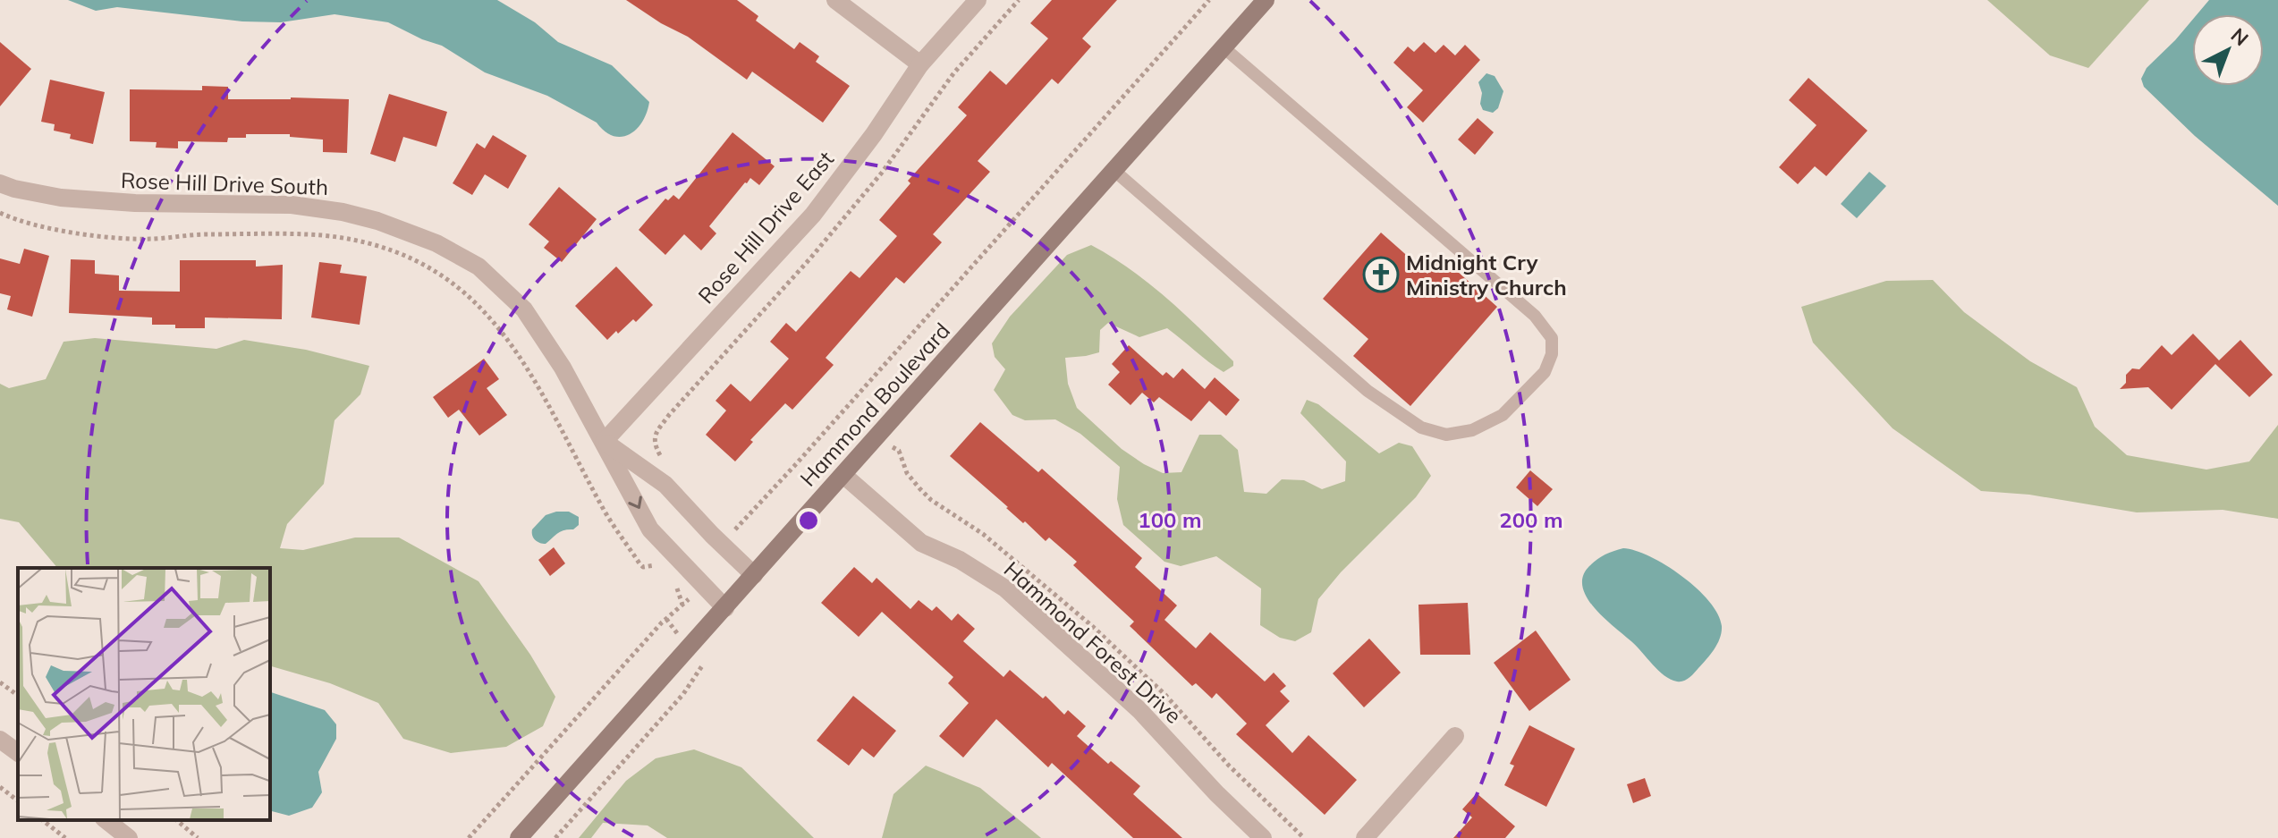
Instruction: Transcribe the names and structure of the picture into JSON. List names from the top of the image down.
{
  "streets": {
    "street": [
      "Rose Hill Drive South",
      "Rose Hill Drive East",
      "Hammond Boulevard",
      "Hammond Forest Drive"
    ]
  },
  "crossings": [
    ["Rose Hill Drive South", "Rose Hill Drive East"],
    ["Rose Hill Drive South", "Hammond Boulevard"],
    ["Hammond Boulevard", "Hammond Forest Drive"]
  ],
  "places": {
    "church": ["Midnight Cry Ministry Church"]
  },
  "north": "top right",
  "rings": ["100 m", "200 m"]
}
